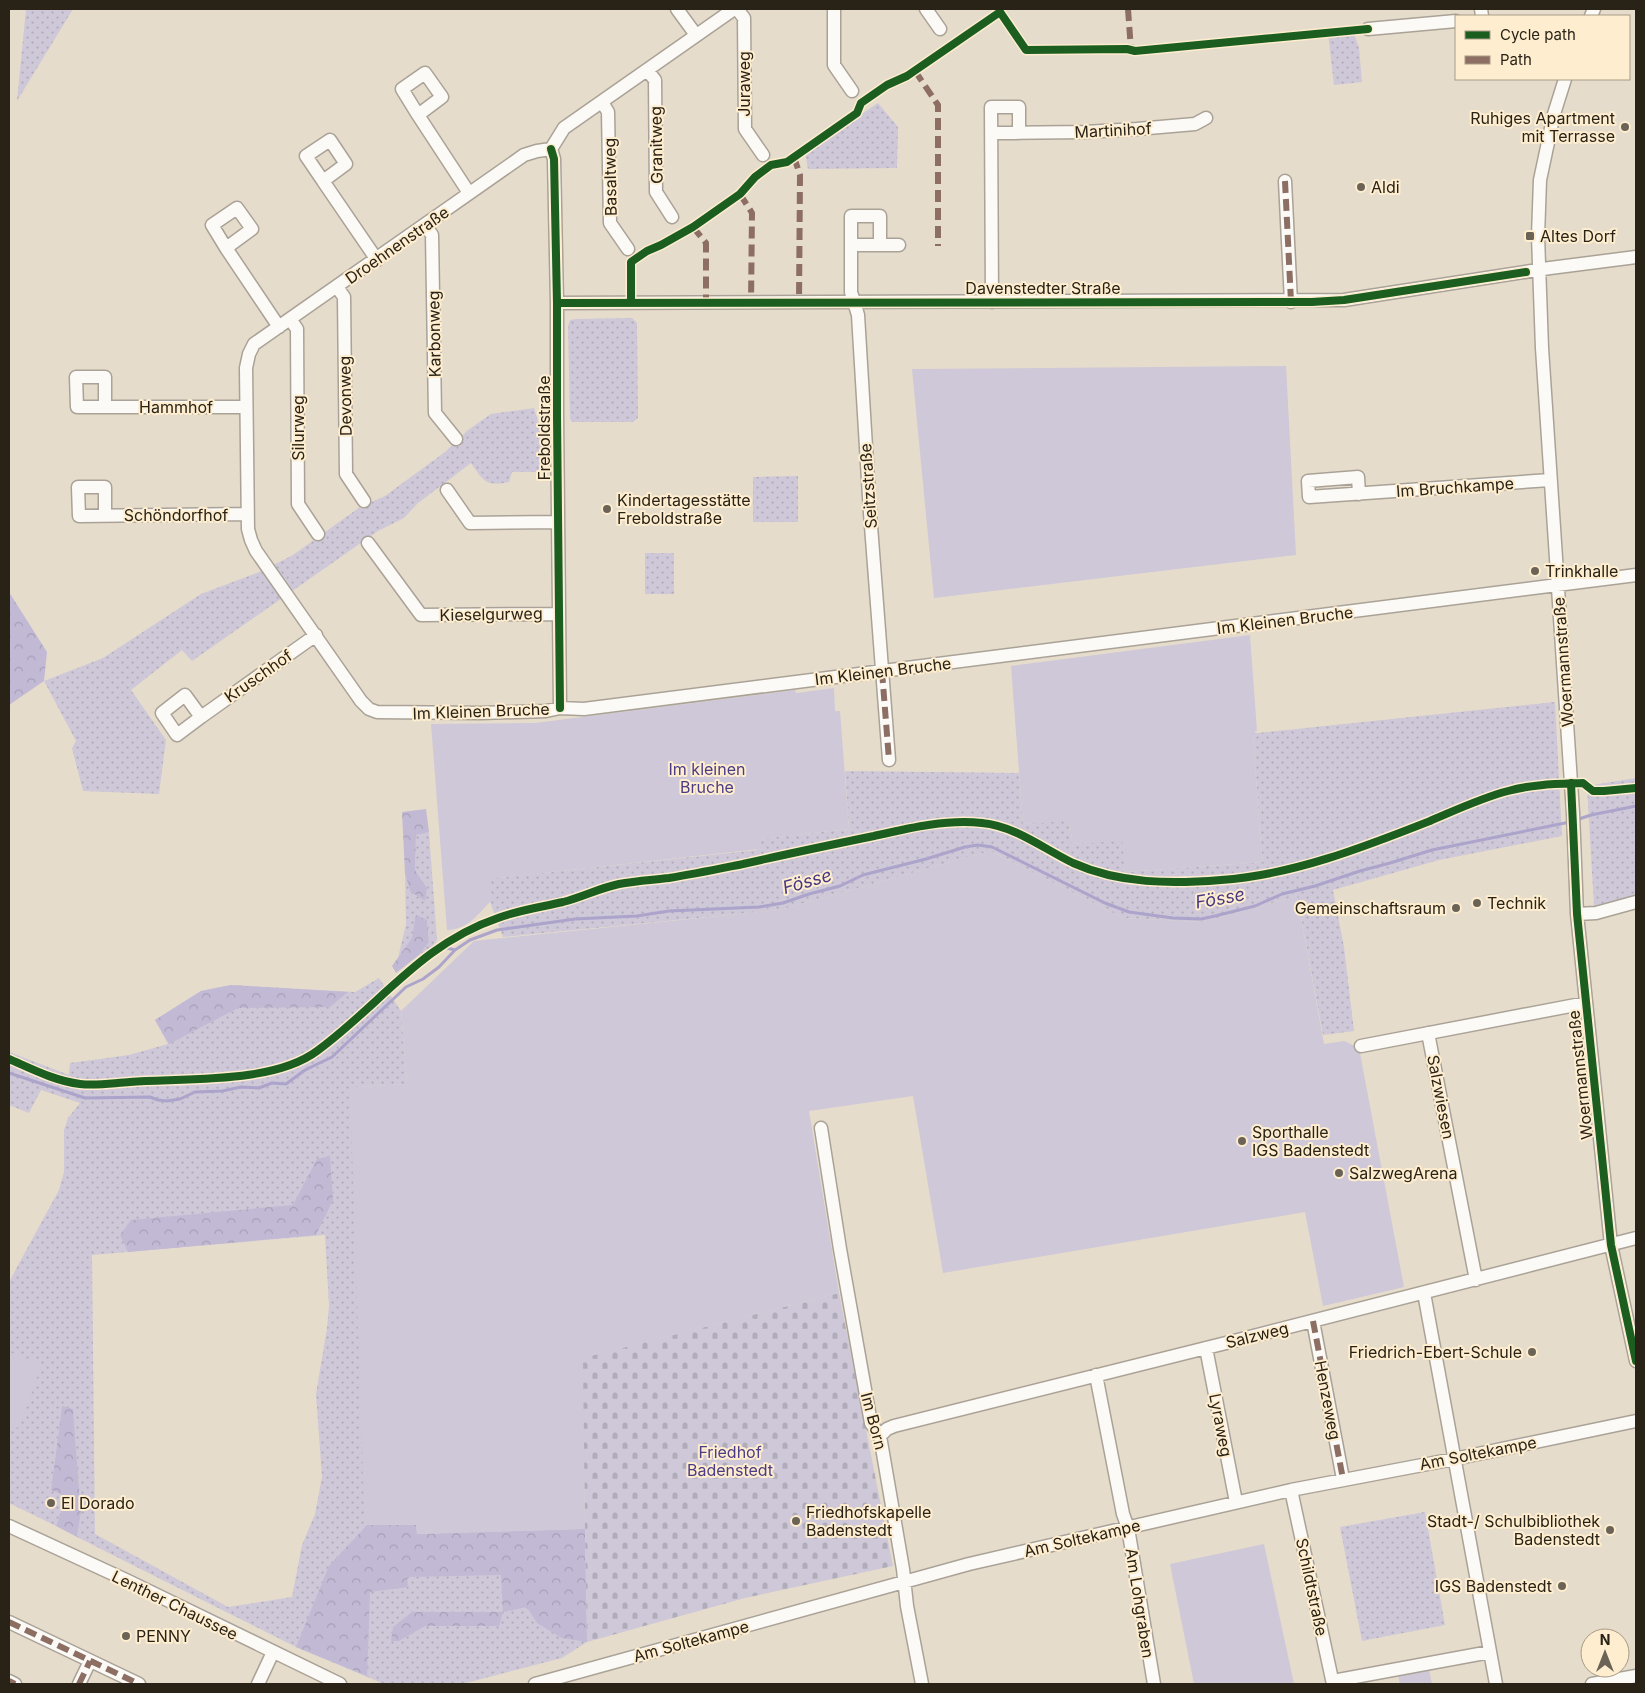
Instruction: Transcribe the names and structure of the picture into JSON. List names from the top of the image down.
{
  "streets": {
    "street": [
      "Juraweg",
      "Martinihof",
      "Granitweg",
      "Basaltweg",
      "Droehnenstraße",
      "Davenstedter Straße",
      "Karbonweg",
      "Devonweg",
      "Hammhof",
      "Silurweg",
      "Freboldstraße",
      "Seitzstraße",
      "Im Bruchkampe",
      "Schöndorfhof",
      "Kieselgurweg",
      "Im Kleinen Bruche",
      "Woermannstraße",
      "Kruschhof",
      "Salzwiesen",
      "Salzweg",
      "Henzeweg",
      "Im Born",
      "Lyraweg",
      "Am Soltekampe",
      "Schildtstraße",
      "Am Lohgraben",
      "Lenther Chaussee"
    ]
  },
  "crossings": [
    ["Droehnenstraße", "Karbonweg"],
    ["Droehnenstraße", "Devonweg"],
    ["Droehnenstraße", "Hammhof"],
    ["Droehnenstraße", "Silurweg"],
    ["Droehnenstraße", "Freboldstraße"],
    ["Droehnenstraße", "Schöndorfhof"],
    ["Droehnenstraße", "Im Kleinen Bruche"],
    ["Davenstedter Straße", "Freboldstraße"],
    ["Davenstedter Straße", "Seitzstraße"],
    ["Davenstedter Straße", "Woermannstraße"],
    ["Freboldstraße", "Kieselgurweg"],
    ["Freboldstraße", "Im Kleinen Bruche"],
    ["Seitzstraße", "Im Kleinen Bruche"],
    ["Im Bruchkampe", "Woermannstraße"],
    ["Im Kleinen Bruche", "Woermannstraße"],
    ["Im Kleinen Bruche", "Kruschhof"],
    ["Woermannstraße", "Salzwiesen"],
    ["Woermannstraße", "Salzweg"],
    ["Salzwiesen", "Salzweg"],
    ["Salzweg", "Henzeweg"],
    ["Salzweg", "Im Born"],
    ["Salzweg", "Lyraweg"],
    ["Salzweg", "Am Lohgraben"],
    ["Henzeweg", "Am Soltekampe"],
    ["Im Born", "Am Soltekampe"],
    ["Lyraweg", "Am Soltekampe"],
    ["Am Soltekampe", "Schildtstraße"],
    ["Am Soltekampe", "Am Lohgraben"]
  ],
  "water": ["Fösse"],
  "parks": ["Im kleinen Bruche", "Friedhof Badenstedt"],
  "places": {
    "other": [
      "Ruhiges Apartment mit Terrasse",
      "Aldi",
      "Kindertagesstätte Freboldstraße",
      "Trinkhalle",
      "Technik",
      "Gemeinschaftsraum",
      "Sporthalle IGS Badenstedt",
      "SalzwegArena",
      "Friedrich-Ebert-Schule",
      "El Dorado",
      "Friedhofskapelle Badenstedt",
      "Stadt-/ Schulbibliothek Badenstedt",
      "IGS Badenstedt",
      "PENNY"
    ],
    "transit": ["Altes Dorf"]
  },
  "legend": ["Cycle path", "Path"],
  "north": "top"
}
